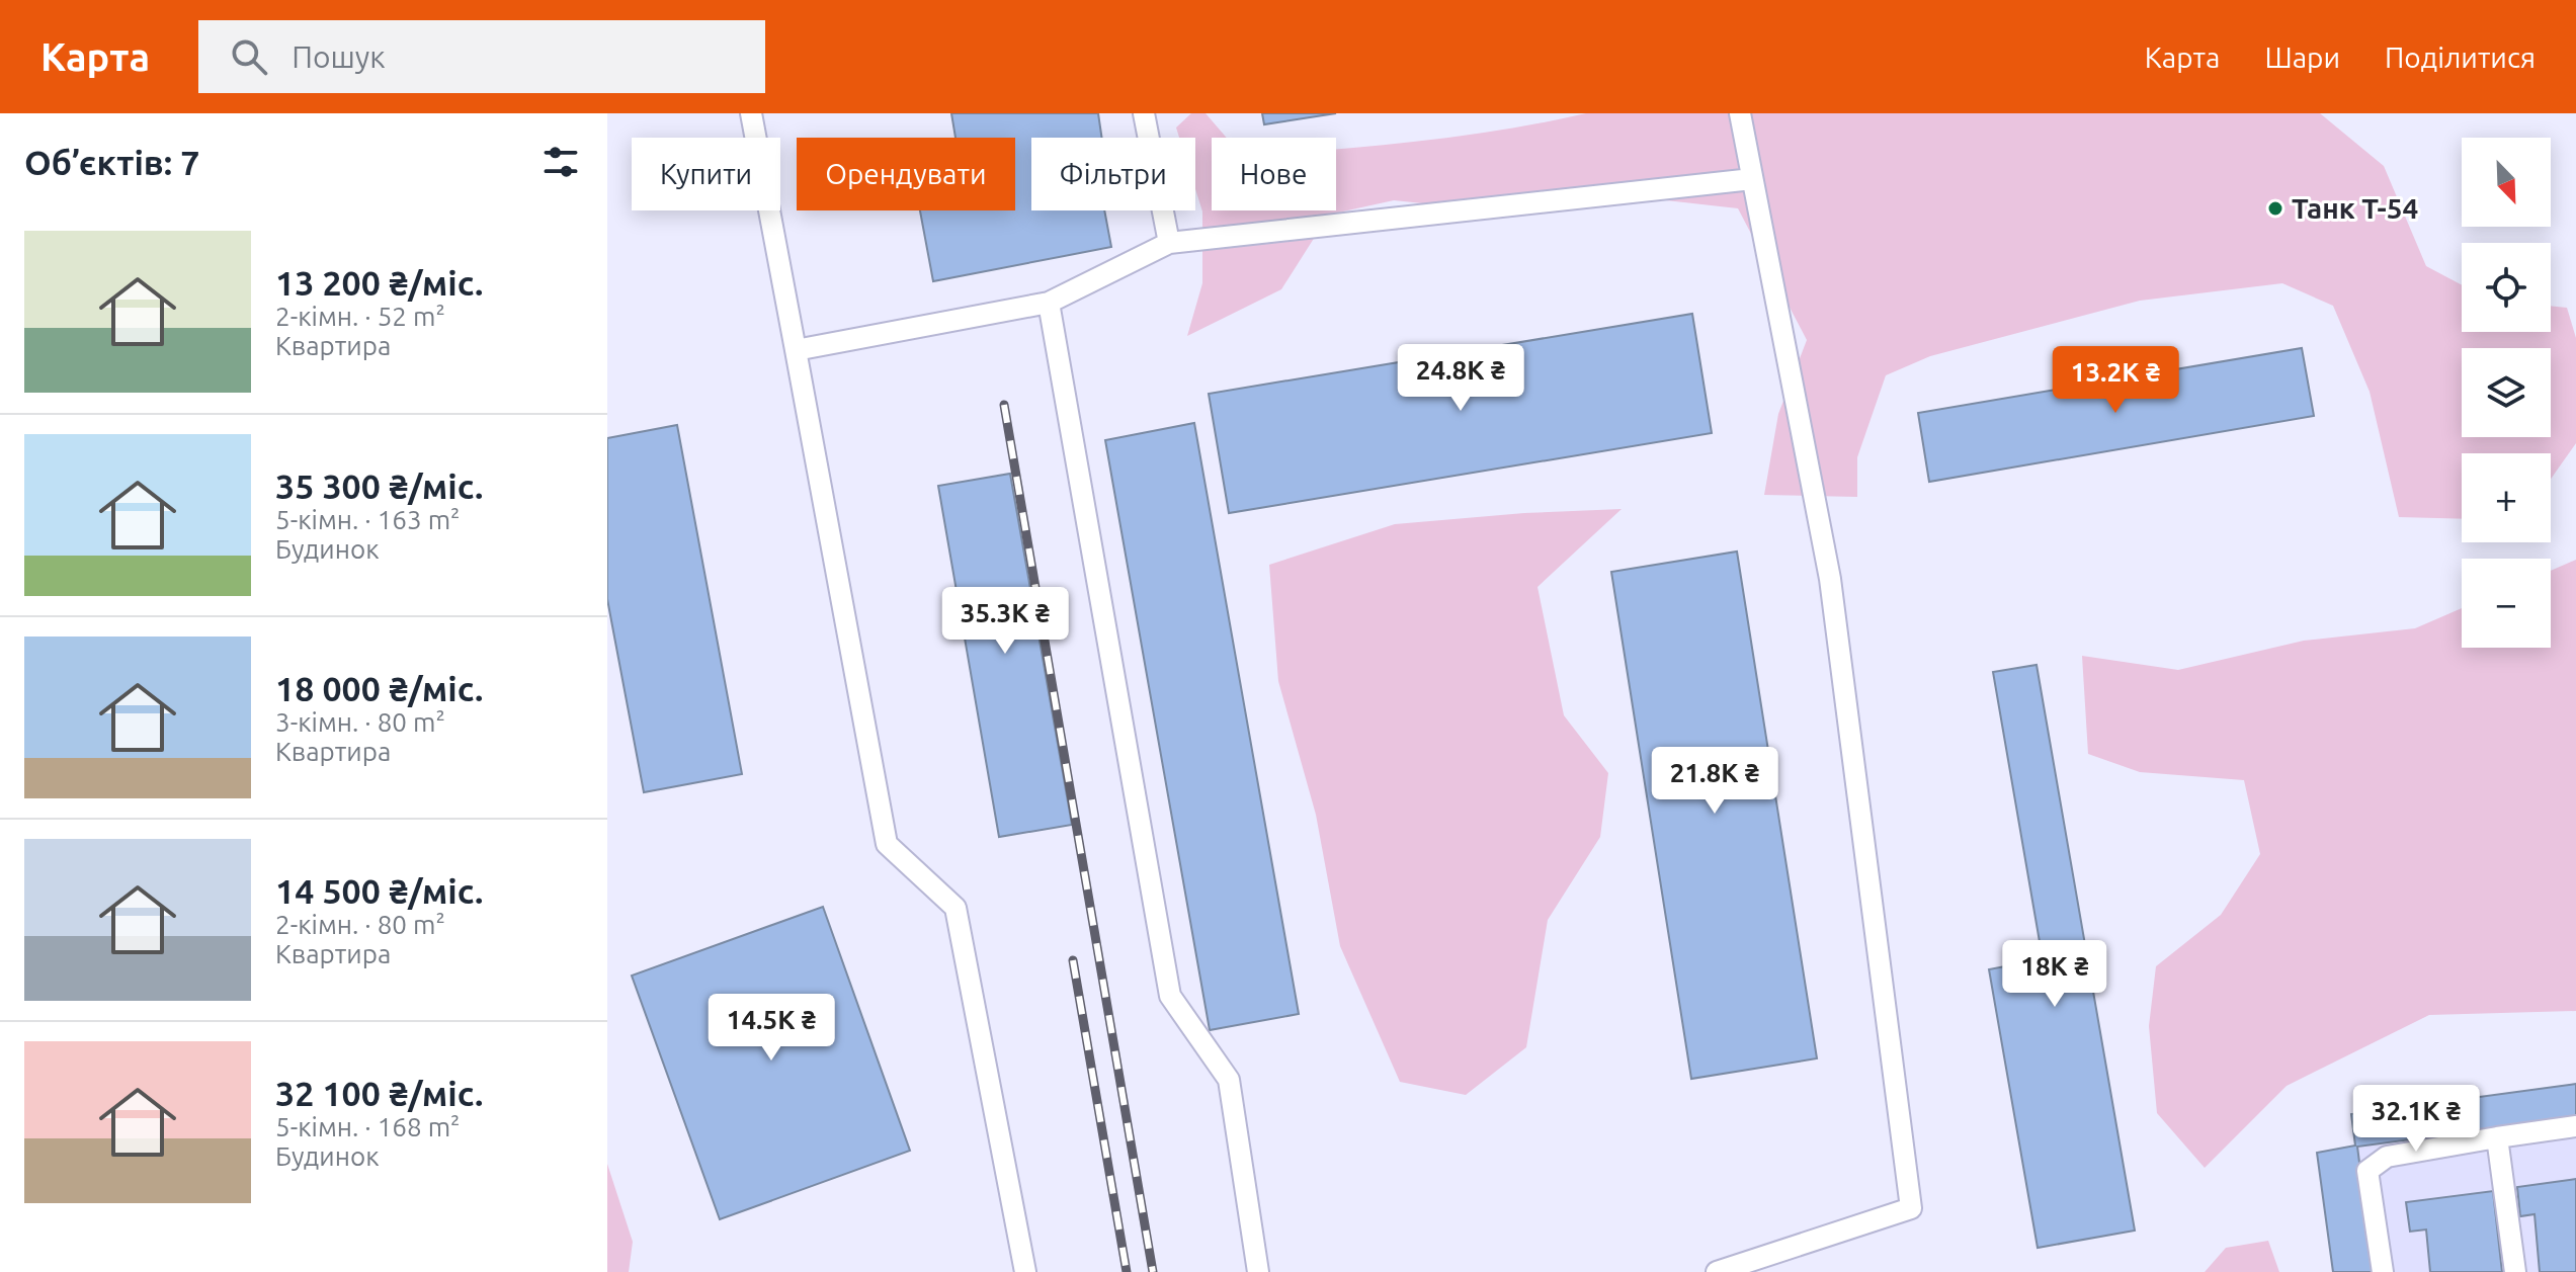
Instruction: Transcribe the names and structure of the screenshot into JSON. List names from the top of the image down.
{
  "places": ["Танк Т-54"],
  "north": "bottom right",
  "page": {
    "header": "Карта",
    "search": "Пошук",
    "nav": ["Карта", "Шари", "Поділитися"],
    "heading": "Об’єктів: 7",
    "map_buttons": ["+", "−"],
    "chip": [
      "Купити",
      "Орендувати",
      "Фільтри",
      "Нове"
    ],
    "list": [
      {
        "name": "13 200 ₴/міс.",
        "note": "2-кімн. · 52 m² · Квартира"
      },
      {
        "name": "35 300 ₴/міс.",
        "note": "5-кімн. · 163 m² · Будинок"
      },
      {
        "name": "18 000 ₴/міс.",
        "note": "3-кімн. · 80 m² · Квартира"
      },
      {
        "name": "14 500 ₴/міс.",
        "note": "2-кімн. · 80 m² · Квартира"
      },
      {
        "name": "32 100 ₴/міс.",
        "note": "5-кімн. · 168 m² · Будинок"
      }
    ],
    "price": [
      "24.8K ₴",
      "13.2K ₴",
      "35.3K ₴",
      "21.8K ₴",
      "18K ₴",
      "14.5K ₴",
      "32.1K ₴"
    ]
  }
}
